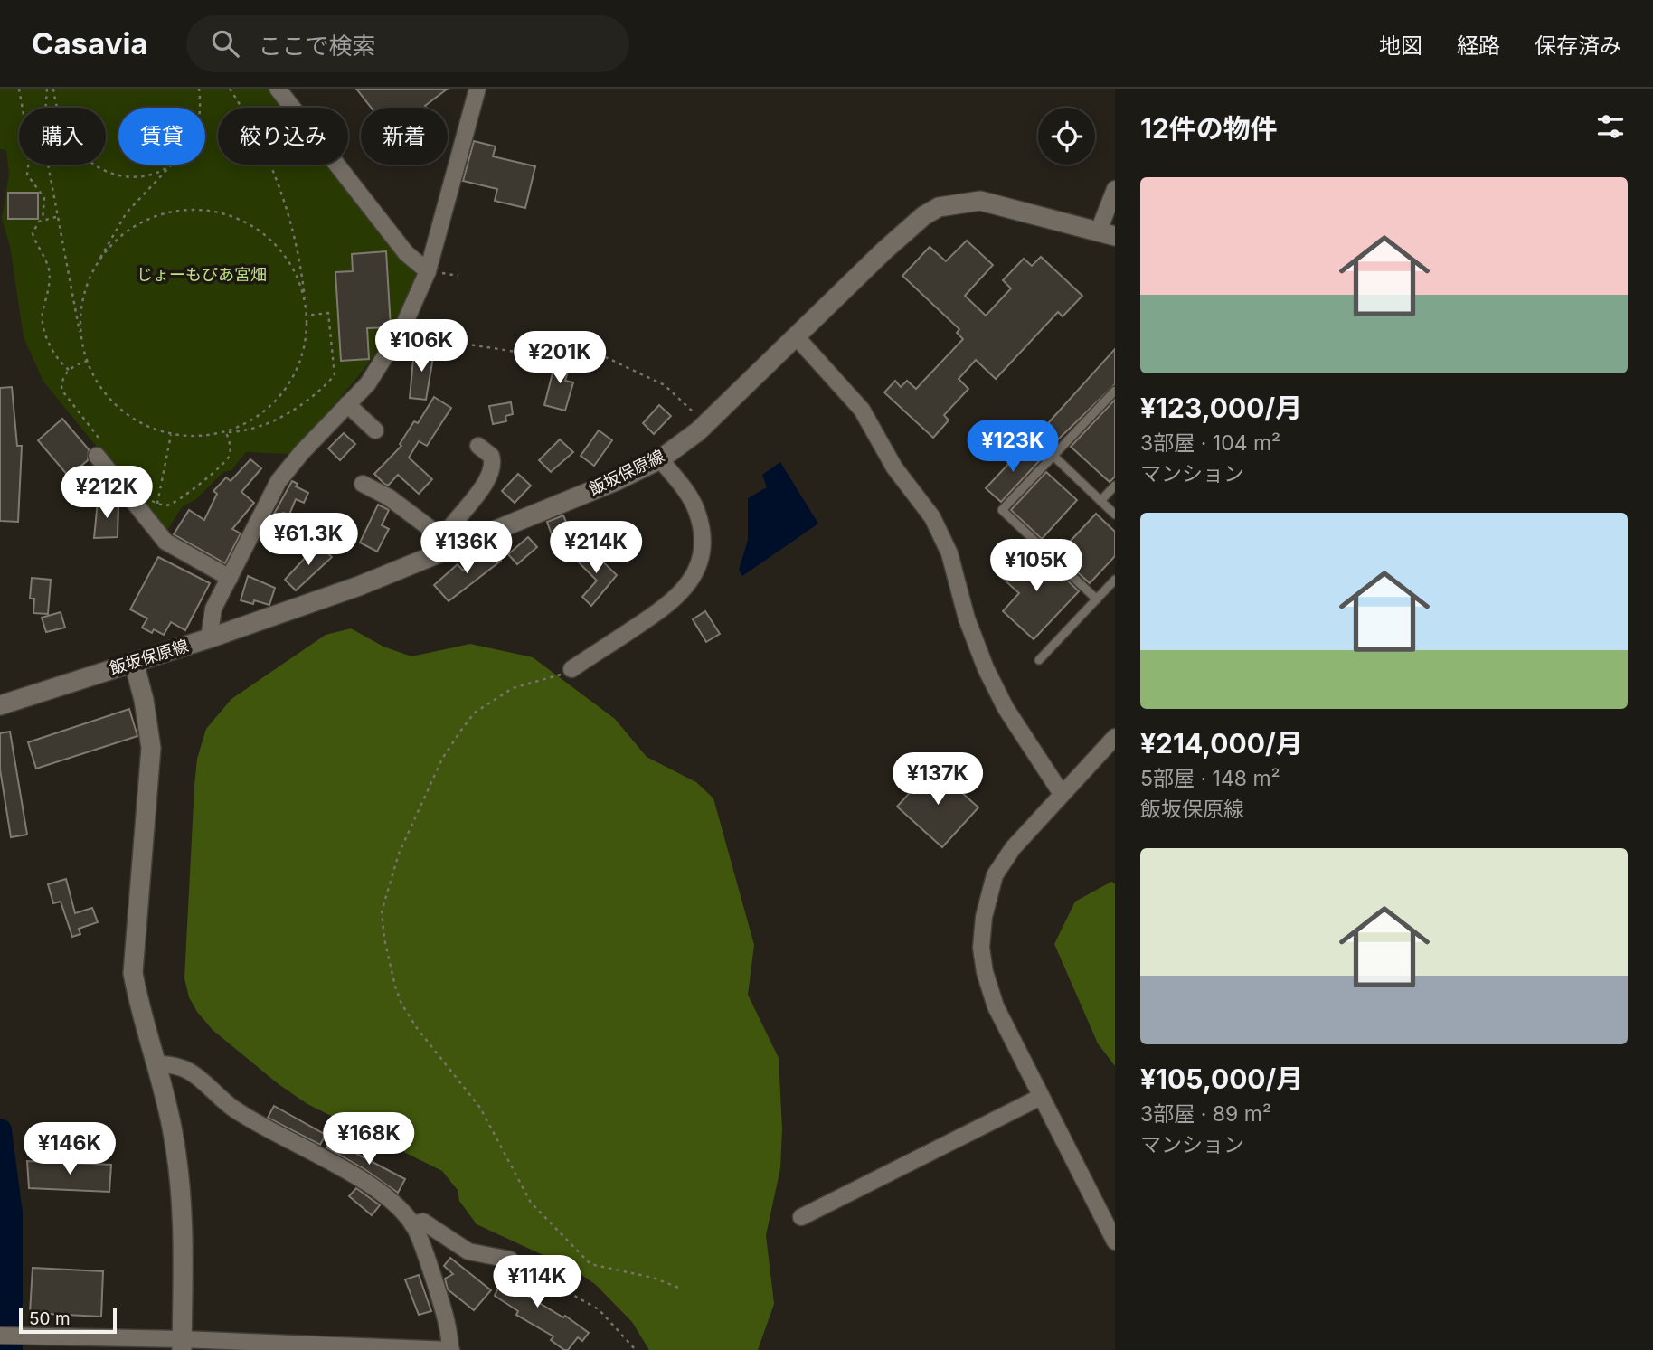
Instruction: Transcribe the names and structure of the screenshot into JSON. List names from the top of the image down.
{
  "streets": {
    "main road": ["飯坂保原線"]
  },
  "parks": ["じょーもぴあ宮畑"],
  "scale_bar": "50 m",
  "page": {
    "header": "Casavia",
    "search": "ここで検索",
    "nav": ["地図", "経路", "保存済み"],
    "heading": "12件の物件",
    "chip": [
      "購入",
      "賃貸",
      "絞り込み",
      "新着"
    ],
    "list": [
      {
        "name": "¥123,000/月",
        "note": "3部屋 · 104 m² · マンション"
      },
      {
        "name": "¥214,000/月",
        "note": "5部屋 · 148 m² · 飯坂保原線"
      },
      {
        "name": "¥105,000/月",
        "note": "3部屋 · 89 m² · マンション"
      }
    ],
    "price": [
      "¥106K",
      "¥201K",
      "¥123K",
      "¥212K",
      "¥61.3K",
      "¥136K",
      "¥214K",
      "¥105K",
      "¥137K",
      "¥168K",
      "¥146K",
      "¥114K"
    ],
    "scale": "50 m"
  }
}
